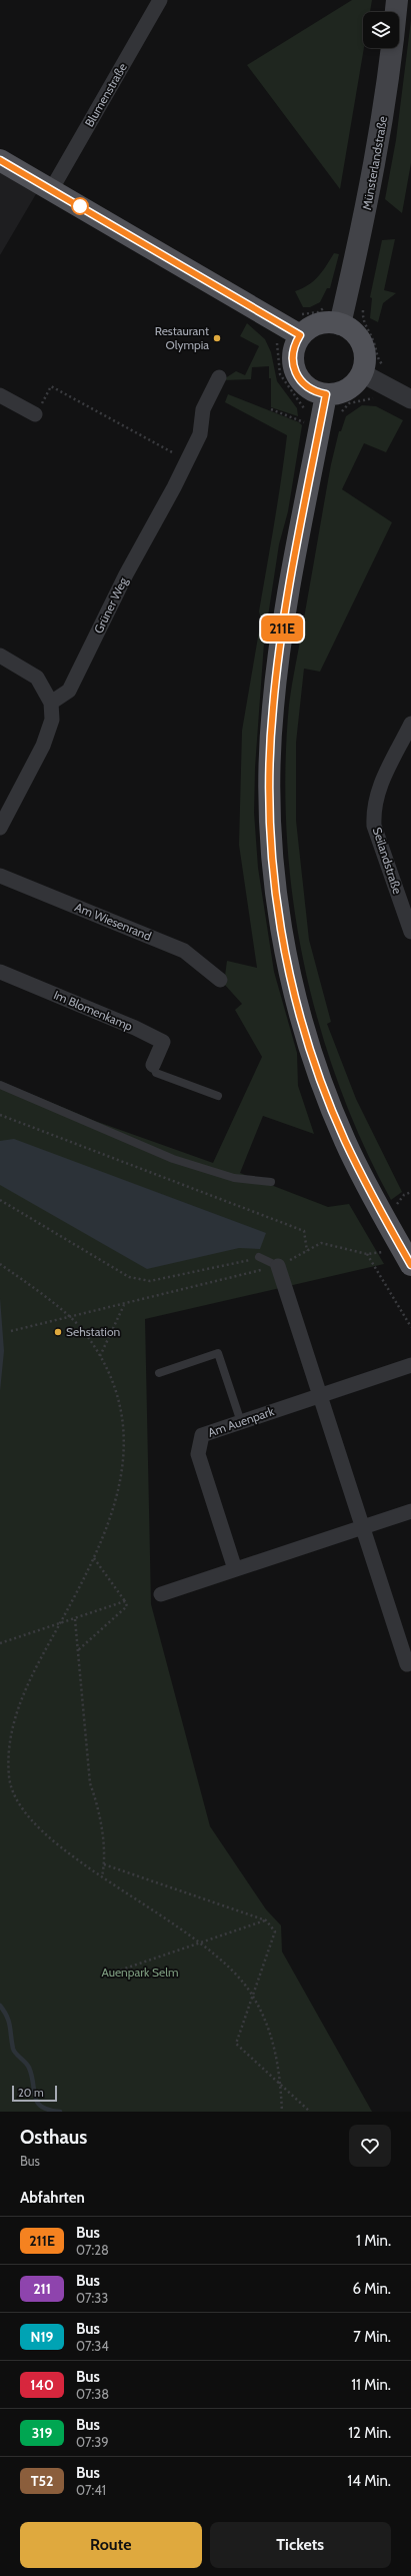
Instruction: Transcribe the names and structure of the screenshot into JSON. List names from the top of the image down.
{
  "streets": {
    "main road": ["Münsterlandstraße"],
    "street": [
      "Blumenstraße",
      "Grüner Weg",
      "Seilandstraße",
      "Am Wiesenrand",
      "Im Blomenkamp",
      "Am Auenpark"
    ]
  },
  "parks": ["Auenpark Selm"],
  "places": ["Restaurant Olympia", "Sehstation"],
  "lines": ["bus line 211E"],
  "scale_bar": "20 m",
  "page": {
    "on_map": "211E",
    "scale": "20 m",
    "heading": [
      ["Osthaus", "Bus"],
      "Abfahrten"
    ],
    "list": [
      {
        "mark": "211E",
        "name": "Bus",
        "note": "07:28",
        "value": "1 Min."
      },
      {
        "mark": "211",
        "name": "Bus",
        "note": "07:33",
        "value": "6 Min."
      },
      {
        "mark": "N19",
        "name": "Bus",
        "note": "07:34",
        "value": "7 Min."
      },
      {
        "mark": "140",
        "name": "Bus",
        "note": "07:38",
        "value": "11 Min."
      },
      {
        "mark": "319",
        "name": "Bus",
        "note": "07:39",
        "value": "12 Min."
      },
      {
        "mark": "T52",
        "name": "Bus",
        "note": "07:41",
        "value": "14 Min."
      }
    ],
    "buttons": ["Route", "Tickets"]
  }
}
